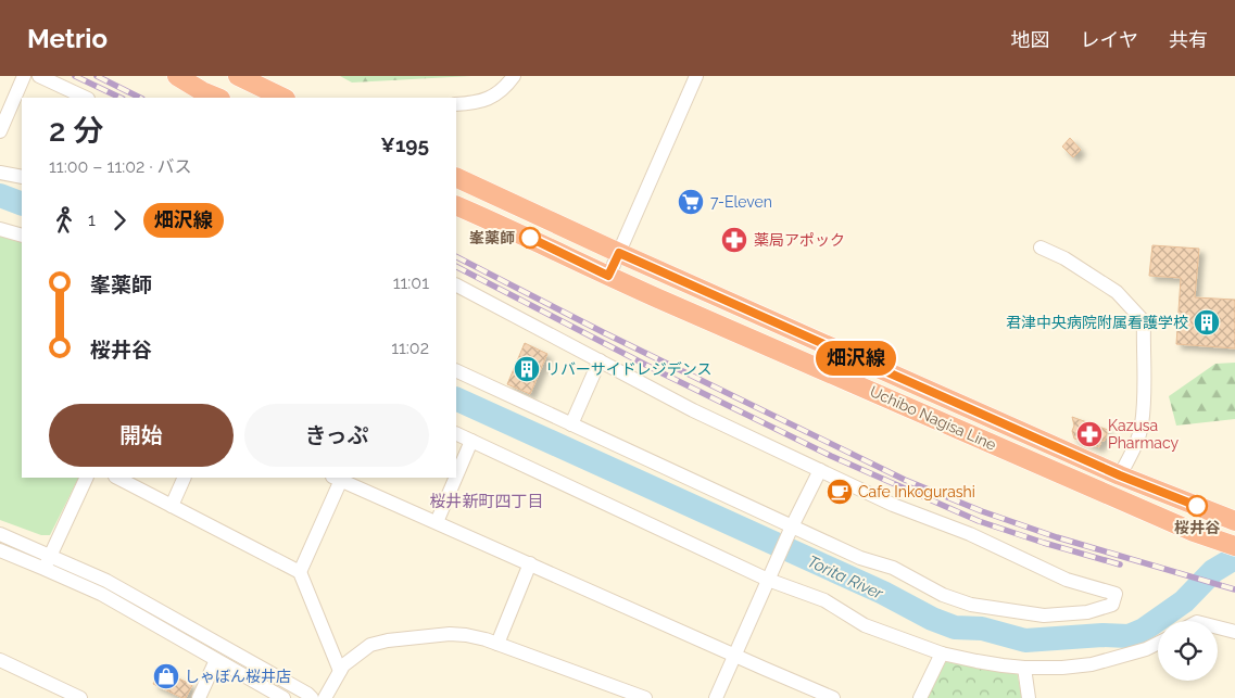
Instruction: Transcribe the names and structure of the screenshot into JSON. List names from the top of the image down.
{
  "streets": {
    "highway": ["Uchibo Nagisa Line"]
  },
  "districts": ["桜井新町四丁目"],
  "water": ["Torita River"],
  "places": {
    "supermarket": ["7-Eleven"],
    "other": ["峯薬師", "桜井谷"],
    "pharmacy": ["薬局アポック", "Kazusa Pharmacy"],
    "building": ["君津中央病院附属看護学校", "リバーサイドレジデンス"],
    "cafe": ["Cafe Inkogurashi"],
    "shop": ["しゃぼん桜井店"]
  },
  "lines": ["bus line 畑沢線"],
  "page": {
    "header": "Metrio",
    "nav": ["地図", "レイヤ", "共有"],
    "on_map": "畑沢線",
    "heading": ["2 分", "11:00 – 11:02 · バス", "¥195"],
    "legs": ["1", "畑沢線"],
    "list": [
      {
        "name": "峯薬師",
        "value": "11:01"
      },
      {
        "name": "桜井谷",
        "value": "11:02"
      }
    ],
    "buttons": ["開始", "きっぷ"]
  }
}
